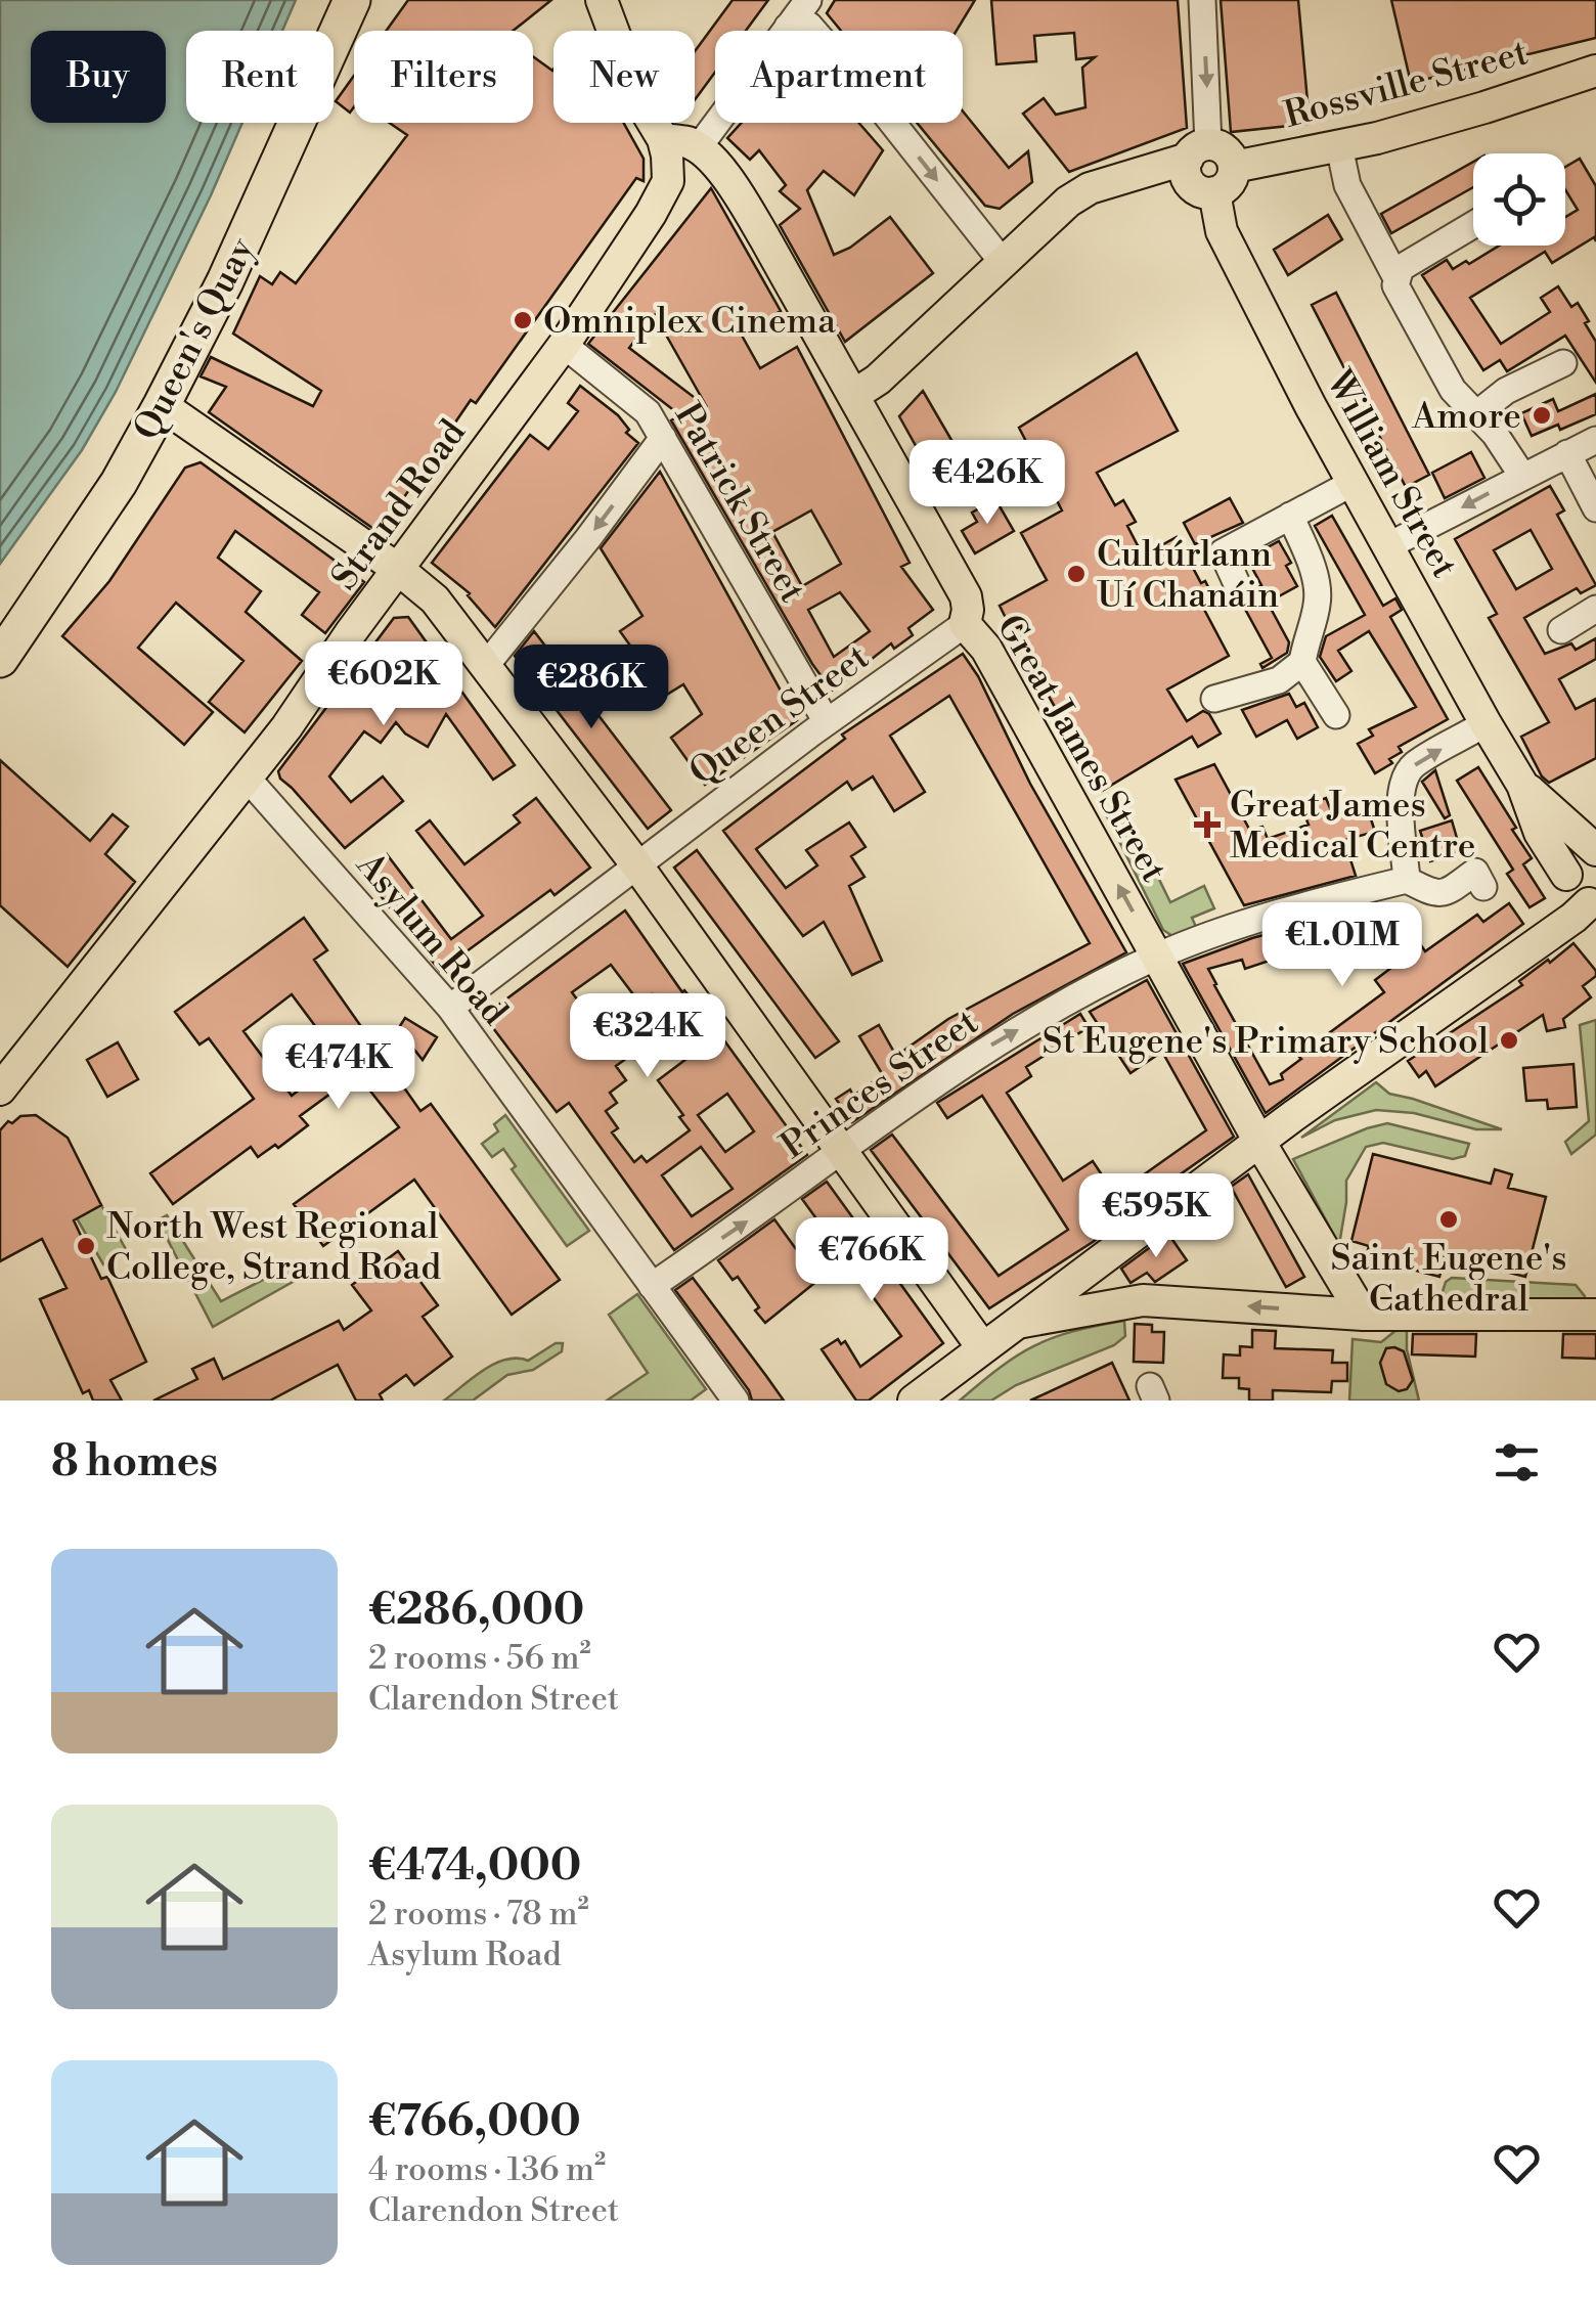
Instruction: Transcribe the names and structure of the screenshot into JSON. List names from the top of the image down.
{
  "streets": {
    "highway": ["Queen's Quay"],
    "main road": [
      "Rossville Street",
      "William Street",
      "Strand Road",
      "Great James Street"
    ],
    "street": [
      "Patrick Street",
      "Queen Street",
      "Asylum Road",
      "Princes Street"
    ]
  },
  "crossings": [
    ["Rossville Street", "William Street"],
    ["Patrick Street", "Strand Road"],
    ["Patrick Street", "Queen Street"],
    ["Strand Road", "Asylum Road"],
    ["Queen Street", "Great James Street"],
    ["Queen Street", "Asylum Road"],
    ["Great James Street", "Princes Street"],
    ["Asylum Road", "Princes Street"]
  ],
  "one_way": ["Princes Street"],
  "places": {
    "other": [
      "Omniplex Cinema",
      "Amore",
      "Cultúrlann Uí Chanáin",
      "St Eugene's Primary School",
      "Saint Eugene's Cathedral",
      "North West Regional College, Strand Road"
    ],
    "health": ["Great James Medical Centre"]
  },
  "page": {
    "chip": [
      "Buy",
      "Rent",
      "Filters",
      "New",
      "Apartment"
    ],
    "price": [
      "€426K",
      "€602K",
      "€286K",
      "€1.01M",
      "€324K",
      "€474K",
      "€595K",
      "€766K"
    ],
    "heading": "8 homes",
    "list": [
      {
        "name": "€286,000",
        "note": "2 rooms · 56 m² · Clarendon Street"
      },
      {
        "name": "€474,000",
        "note": "2 rooms · 78 m² · Asylum Road"
      },
      {
        "name": "€766,000",
        "note": "4 rooms · 136 m² · Clarendon Street"
      }
    ]
  }
}
